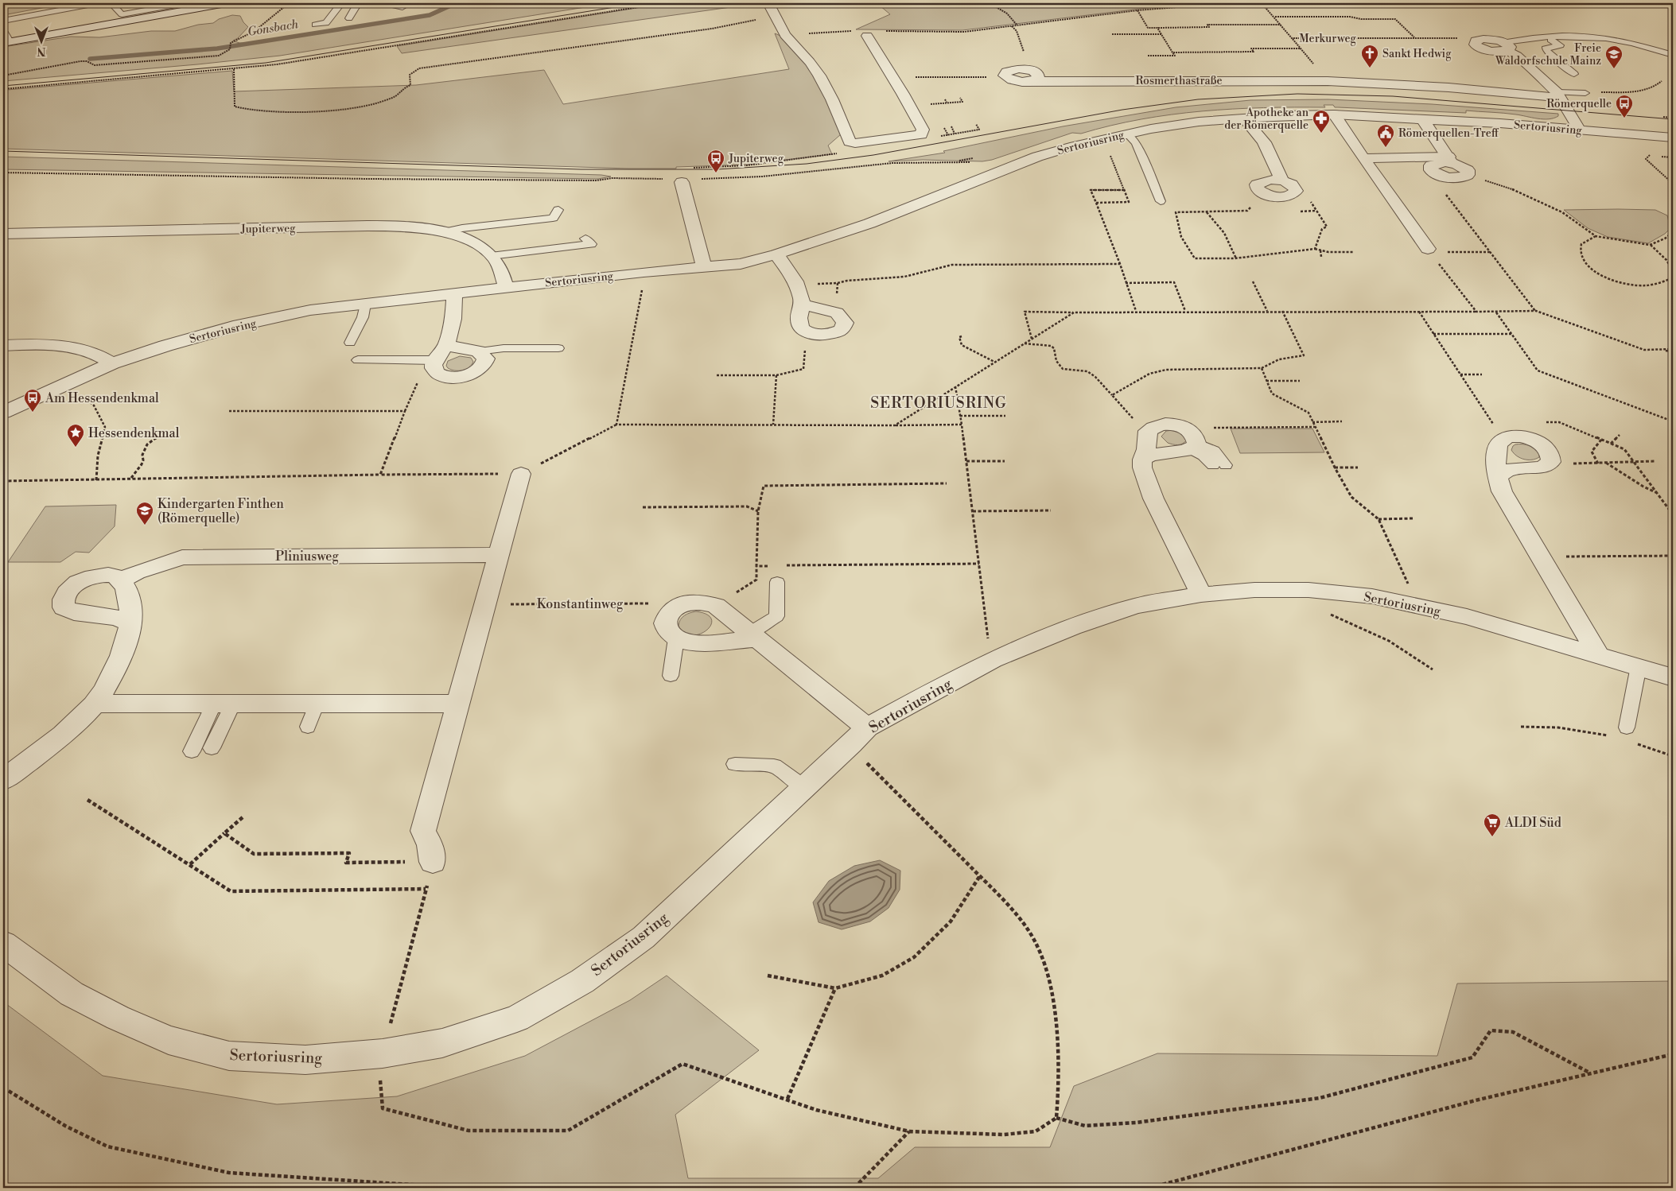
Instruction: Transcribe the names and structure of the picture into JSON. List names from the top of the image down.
{
  "streets": {
    "street": [
      "Rosmerthastraße",
      "Sertoriusring",
      "Jupiterweg",
      "Pliniusweg"
    ],
    "path": ["Merkurweg", "Konstantinweg"]
  },
  "crossings": [
    ["Sertoriusring", "Jupiterweg"]
  ],
  "districts": ["SERTORIUSRING"],
  "water": ["Gonsbach"],
  "places": {
    "church": ["Sankt Hedwig"],
    "school or university": ["Freie Waldorfschule Mainz", "Kindergarten Finthen (Römerquelle)"],
    "bus stop": ["Römerquelle", "Jupiterweg", "Am Hessendenkmal"],
    "pharmacy": ["Apotheke an der Römerquelle"],
    "public building": ["Römerquellen-Treff"],
    "place": ["Hessendenkmal"],
    "supermarket": ["ALDI Süd"]
  },
  "north": "bottom"
}
